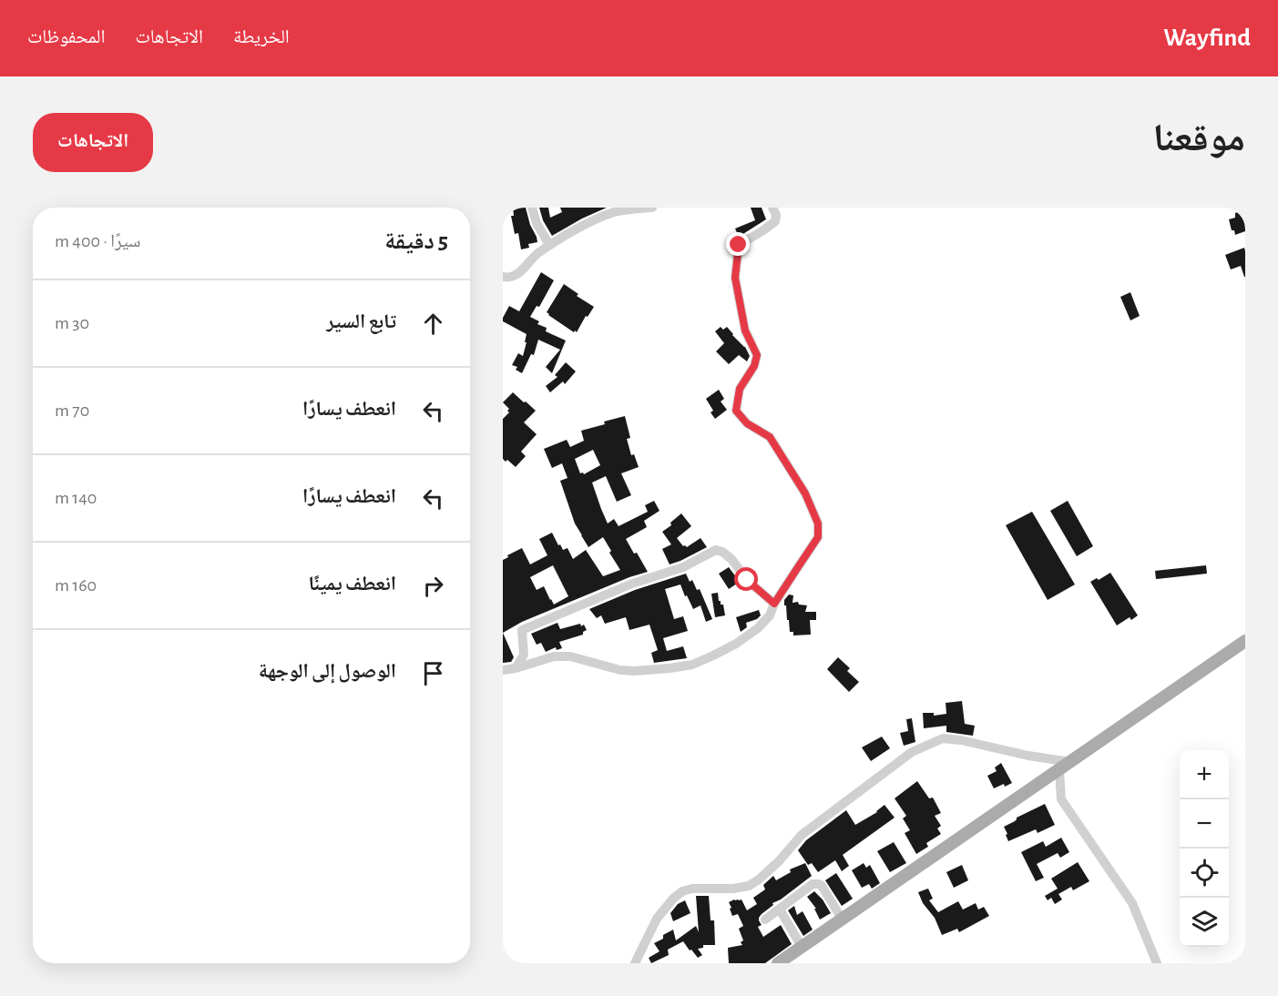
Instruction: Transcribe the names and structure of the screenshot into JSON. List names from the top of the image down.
{
  "page": {
    "header": "Wayfind",
    "nav": ["الخريطة", "الاتجاهات", "المحفوظات"],
    "title": "موقعنا",
    "buttons": "الاتجاهات",
    "heading": ["5 دقيقة", "سيرًا · 400 m"],
    "list": [
      ["تابع السير", "30 m"],
      ["انعطف يسارًا", "70 m"],
      ["انعطف يسارًا", "140 m"],
      ["انعطف يمينًا", "160 m"],
      "الوصول إلى الوجهة"
    ],
    "map_buttons": ["+", "−"]
  }
}
